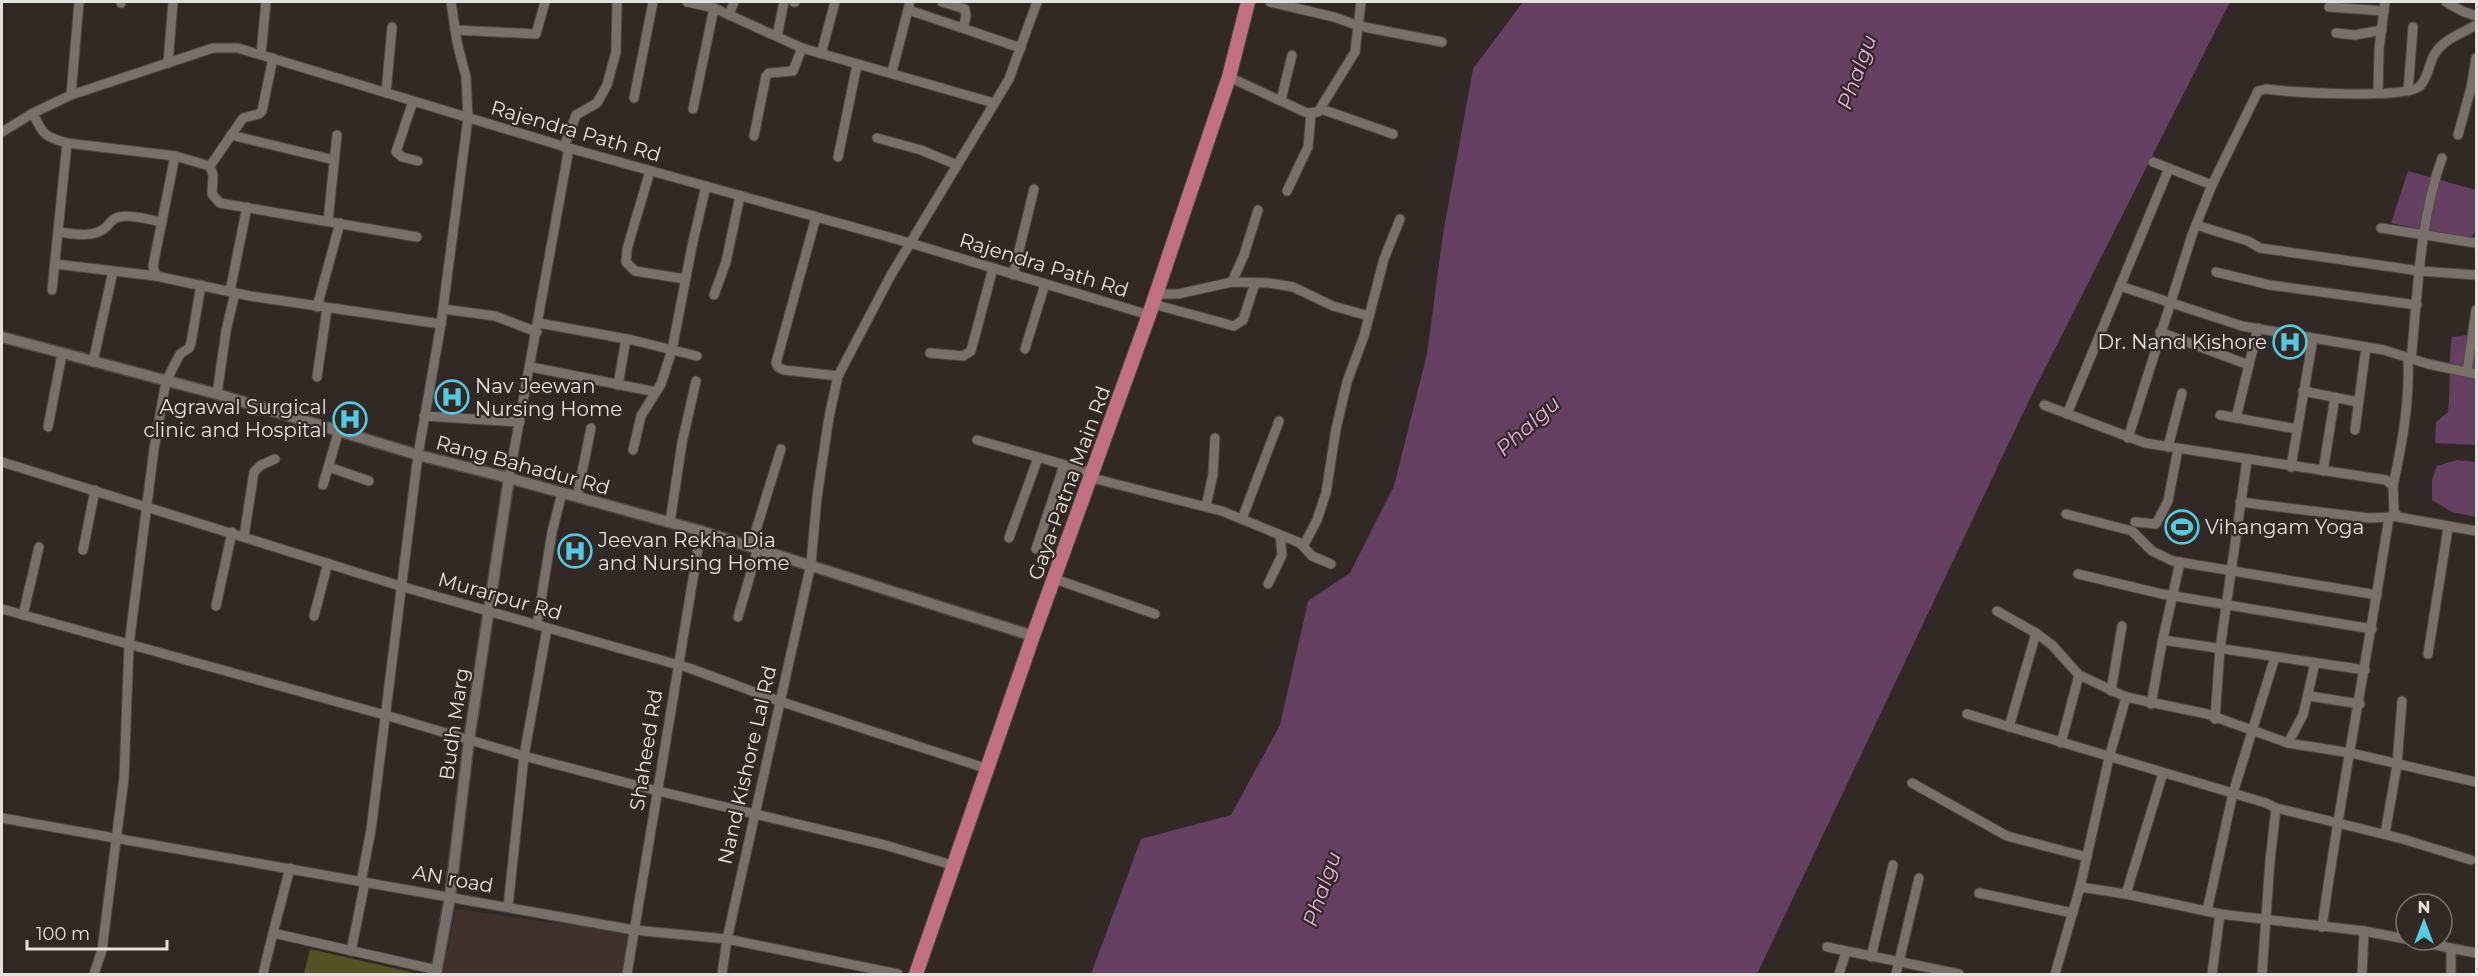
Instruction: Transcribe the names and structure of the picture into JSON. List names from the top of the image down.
{
  "streets": {
    "main road": ["Gaya-Patna Main Rd"],
    "street": [
      "Rajendra Path Rd",
      "Rang Bahadur Rd",
      "Murarpur Rd",
      "Budh Marg",
      "Shaheed Rd",
      "Nand Kishore Lal Rd",
      "AN road"
    ]
  },
  "crossings": [
    ["Rajendra Path Rd", "Gaya-Patna Main Rd"],
    ["Rajendra Path Rd", "Nand Kishore Lal Rd"],
    ["Rang Bahadur Rd", "Gaya-Patna Main Rd"],
    ["Rang Bahadur Rd", "Budh Marg"],
    ["Rang Bahadur Rd", "Shaheed Rd"],
    ["Rang Bahadur Rd", "Nand Kishore Lal Rd"],
    ["Gaya-Patna Main Rd", "Murarpur Rd"],
    ["Murarpur Rd", "Budh Marg"],
    ["Murarpur Rd", "Shaheed Rd"],
    ["Murarpur Rd", "Nand Kishore Lal Rd"],
    ["Budh Marg", "AN road"],
    ["Shaheed Rd", "AN road"],
    ["Nand Kishore Lal Rd", "AN road"]
  ],
  "water": ["Phalgu"],
  "places": {
    "hospital": [
      "Dr. Nand Kishore",
      "Nav Jeewan Nursing Home",
      "Agrawal Surgical clinic and Hospital",
      "Jeevan Rekha Dia and Nursing Home"
    ],
    "sports": ["Vihangam Yoga"]
  },
  "scale_bar": "100 m",
  "north": "top"
}
